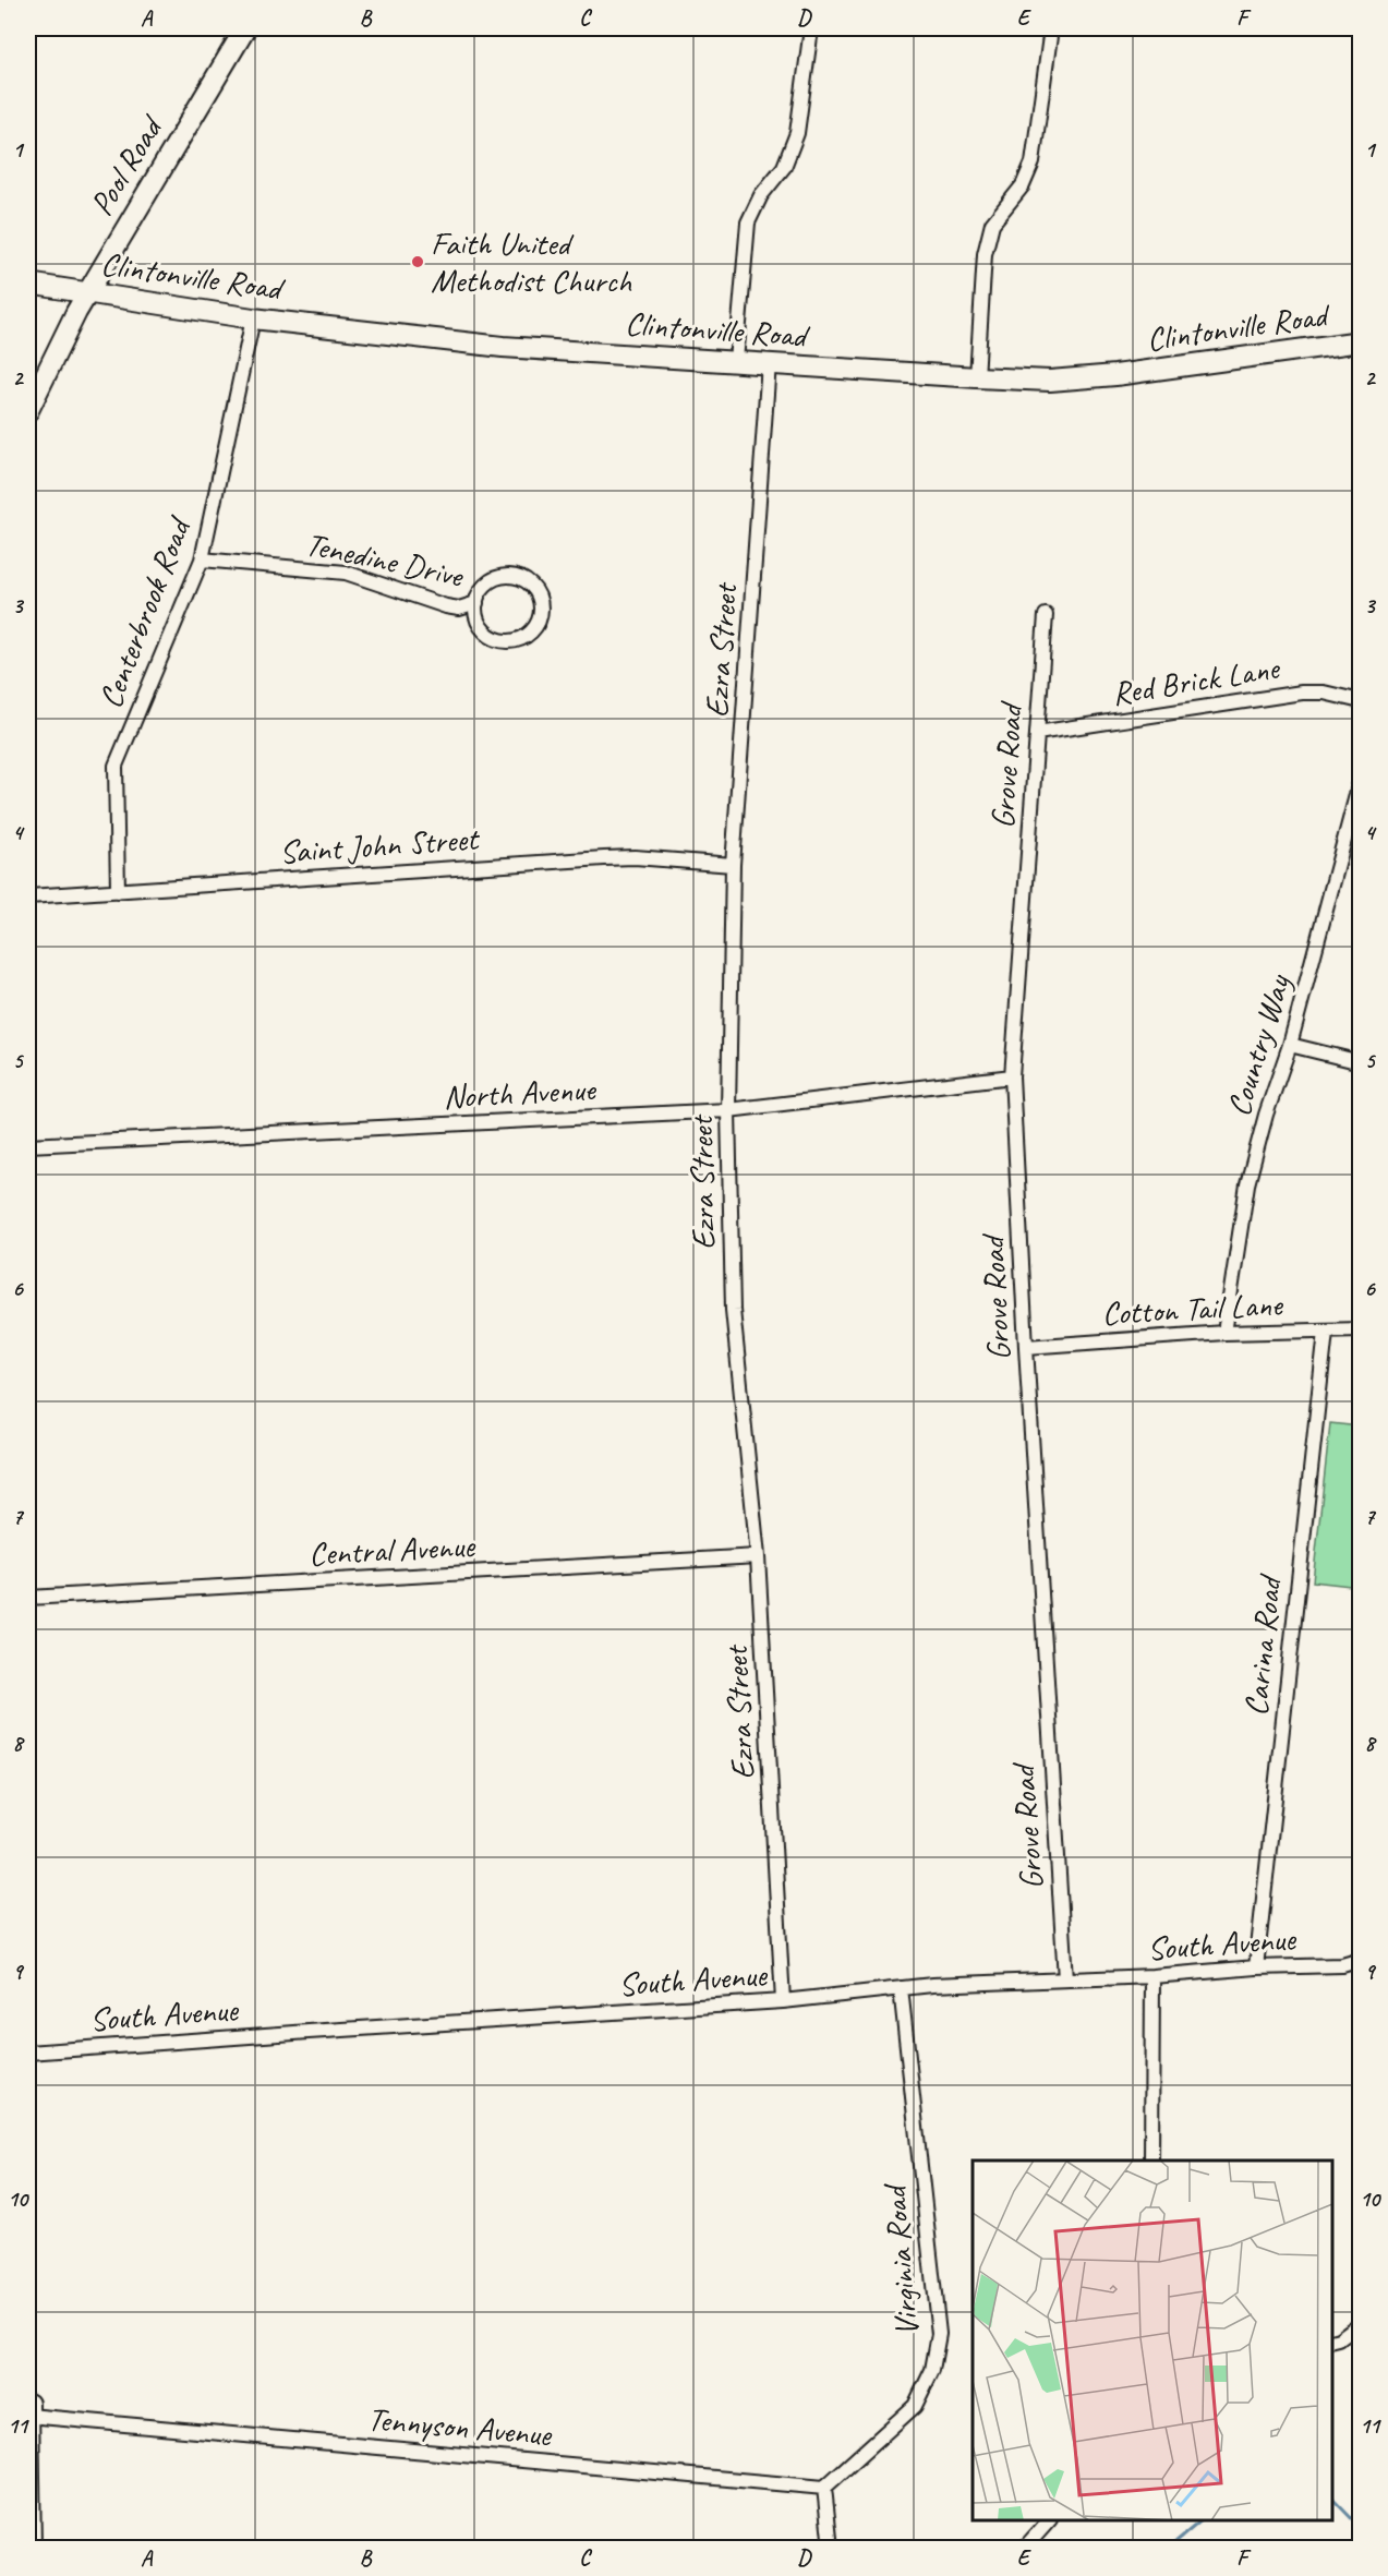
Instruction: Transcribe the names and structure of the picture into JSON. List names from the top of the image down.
{
  "streets": {
    "main road": ["Pool Road", "Clintonville Road"],
    "street": [
      "Tenedine Drive",
      "Centerbrook Road",
      "Ezra Street",
      "Red Brick Lane",
      "Grove Road",
      "Saint John Street",
      "Country Way",
      "North Avenue",
      "Cotton Tail Lane",
      "Central Avenue",
      "Carina Road",
      "South Avenue",
      "Virginia Road",
      "Tennyson Avenue"
    ]
  },
  "crossings": [
    ["Pool Road", "Clintonville Road"],
    ["Clintonville Road", "Centerbrook Road"],
    ["Clintonville Road", "Ezra Street"],
    ["Tenedine Drive", "Centerbrook Road"],
    ["Centerbrook Road", "Saint John Street"],
    ["Ezra Street", "Saint John Street"],
    ["Ezra Street", "North Avenue"],
    ["Ezra Street", "Central Avenue"],
    ["Ezra Street", "South Avenue"],
    ["Red Brick Lane", "Grove Road"],
    ["Grove Road", "North Avenue"],
    ["Grove Road", "Cotton Tail Lane"],
    ["Grove Road", "South Avenue"],
    ["Country Way", "Cotton Tail Lane"],
    ["Cotton Tail Lane", "Carina Road"],
    ["Carina Road", "South Avenue"],
    ["South Avenue", "Virginia Road"],
    ["Virginia Road", "Tennyson Avenue"]
  ],
  "places": ["Faith United Methodist Church"],
  "grid": {
    "columns": [
      "A",
      "B",
      "C",
      "D",
      "E",
      "F"
    ],
    "rows": [
      "1",
      "2",
      "3",
      "4",
      "5",
      "6",
      "7",
      "8",
      "9",
      "10",
      "11"
    ]
  }
}
